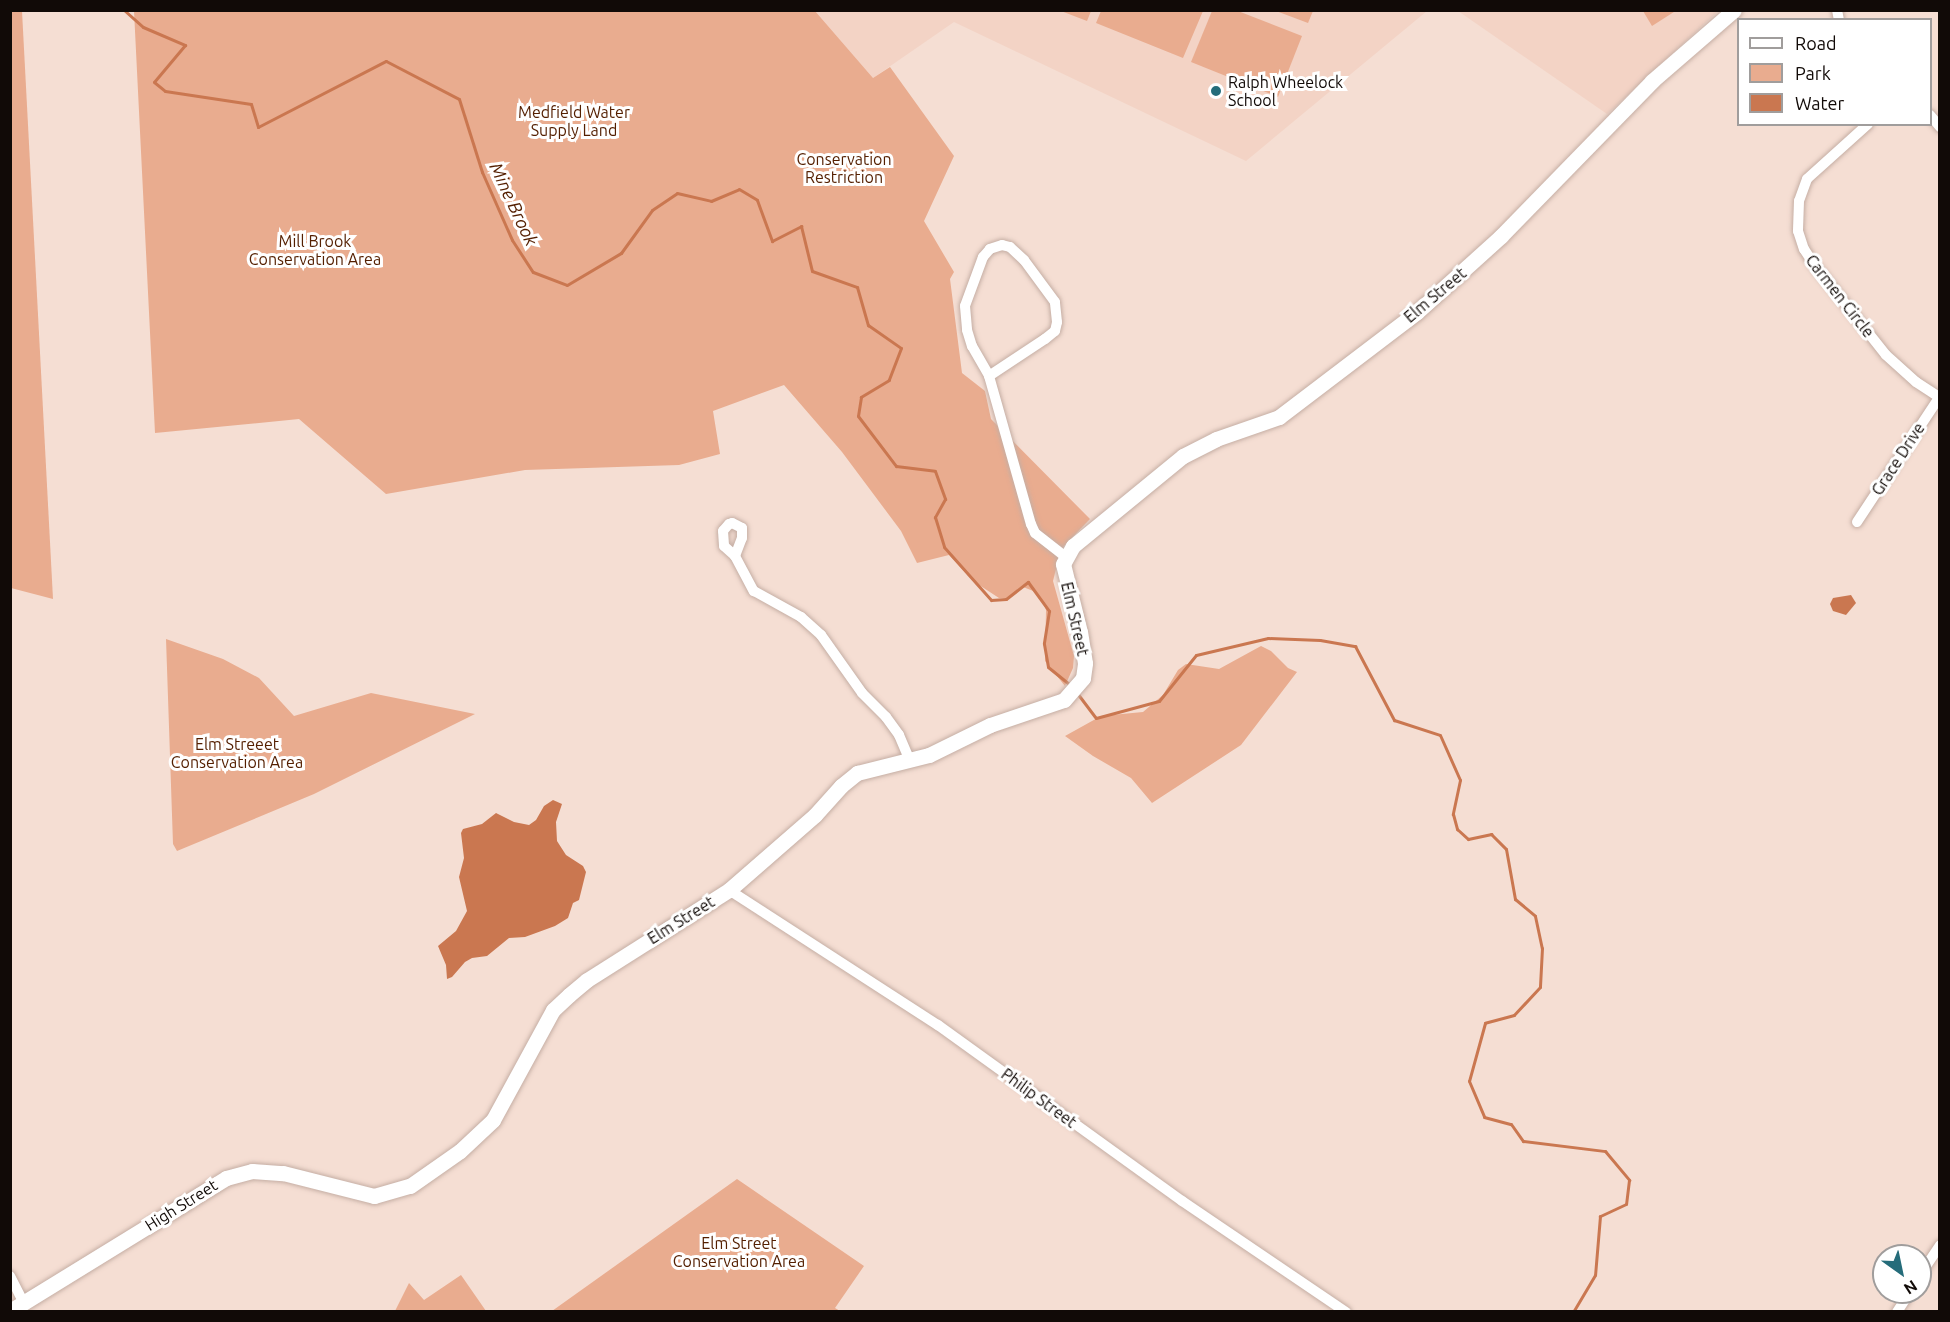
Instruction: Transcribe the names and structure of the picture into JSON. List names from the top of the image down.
{
  "streets": {
    "street": [
      "Elm Street",
      "Carmen Circle",
      "Grace Drive",
      "Philip Street",
      "High Street"
    ]
  },
  "crossings": [
    ["Elm Street", "Philip Street"],
    ["Elm Street", "High Street"],
    ["Carmen Circle", "Grace Drive"]
  ],
  "water": ["Mine Brook"],
  "parks": [
    "Medfield Water Supply Land",
    "Conservation Restriction",
    "Mill Brook Conservation Area",
    "Elm Streeet Conservation Area",
    "Elm Street Conservation Area"
  ],
  "places": ["Ralph Wheelock School"],
  "legend": ["Road", "Park", "Water"],
  "north": "bottom right"
}
